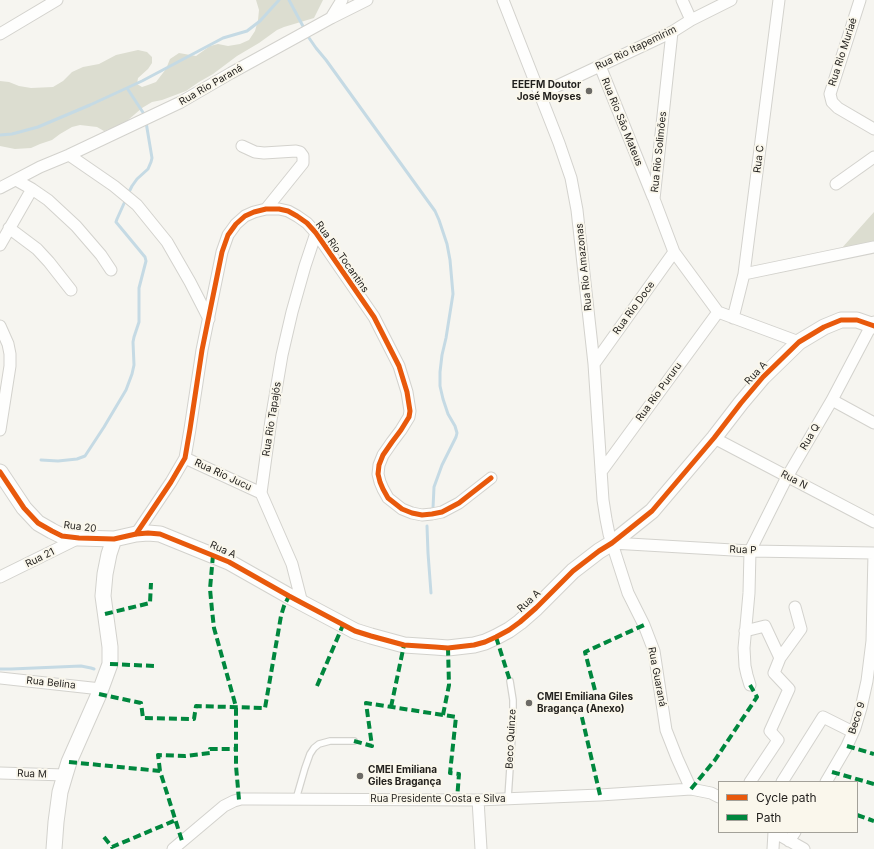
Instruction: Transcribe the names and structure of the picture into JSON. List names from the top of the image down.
{
  "streets": {
    "street": [
      "Rua Rio Itapemirim",
      "Rua Rio Muriaé",
      "Rua Rio Paraná",
      "Rua Rio São Mateus",
      "Rua Rio Solimões",
      "Rua C",
      "Rua Rio Tocantins",
      "Rua Rio Amazonas",
      "Rua Rio Doce",
      "Rua A",
      "Rua Rio Pururu",
      "Rua Rio Tapajós",
      "Rua Q",
      "Rua Rio Jucu",
      "Rua N",
      "Rua 20",
      "Rua P",
      "Rua 21",
      "Rua Guaraná",
      "Rua Belina",
      "Beco 9",
      "Rua M",
      "Rua Presidente Costa e Silva"
    ],
    "lane": ["Beco Quinze"]
  },
  "crossings": [
    ["Rua Rio Itapemirim", "Rua Rio São Mateus"],
    ["Rua Rio Itapemirim", "Rua Rio Solimões"],
    ["Rua Rio Itapemirim", "Rua Rio Amazonas"],
    ["Rua Rio São Mateus", "Rua Rio Solimões"],
    ["Rua Rio Solimões", "Rua Rio Doce"],
    ["Rua Rio Solimões", "Rua Rio Pururu"],
    ["Rua Rio Tocantins", "Rua A"],
    ["Rua Rio Tocantins", "Rua Rio Tapajós"],
    ["Rua Rio Tocantins", "Rua Rio Jucu"],
    ["Rua Rio Amazonas", "Rua Rio Doce"],
    ["Rua Rio Amazonas", "Rua A"],
    ["Rua Rio Amazonas", "Rua Rio Pururu"],
    ["Rua Rio Amazonas", "Rua P"],
    ["Rua Rio Amazonas", "Rua Guaraná"],
    ["Rua A", "Rua Q"],
    ["Rua A", "Rua N"],
    ["Rua A", "Rua 20"],
    ["Rua A", "Rua P"],
    ["Rua A", "Rua Guaraná"],
    ["Rua Rio Tapajós", "Rua Rio Jucu"],
    ["Rua Q", "Rua N"],
    ["Rua Q", "Rua P"],
    ["Rua 20", "Rua 21"],
    ["Rua P", "Rua Guaraná"],
    ["Rua P", "Beco 9"],
    ["Rua Guaraná", "Rua Presidente Costa e Silva"],
    ["Beco Quinze", "Rua Presidente Costa e Silva"]
  ],
  "places": ["EEEFM Doutor José Moyses", "CMEI Emiliana Giles Bragança (Anexo)", "CMEI Emiliana Giles Bragança"],
  "legend": ["Cycle path", "Path"]
}
